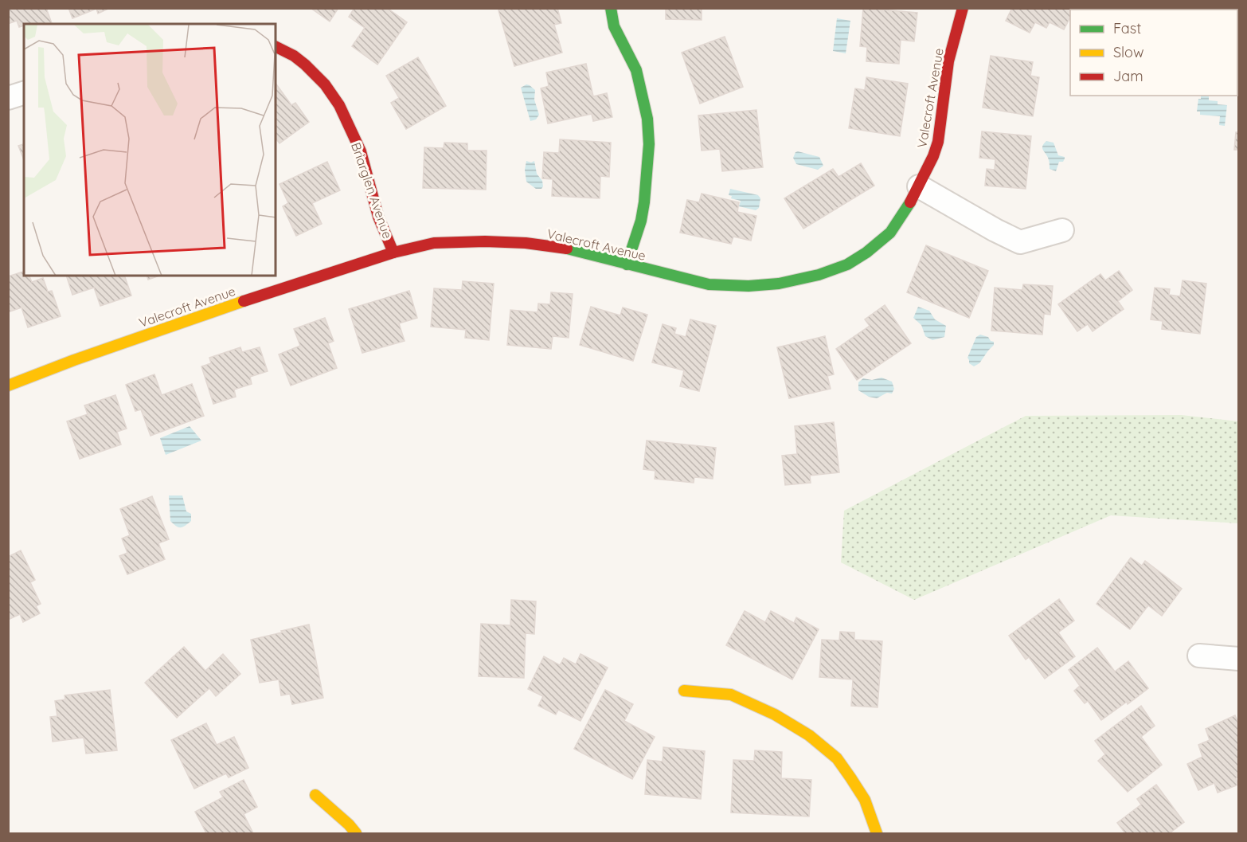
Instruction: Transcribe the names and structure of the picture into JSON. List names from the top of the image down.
{
  "streets": {
    "street": ["Valecroft Avenue", "Briarglen Avenue"]
  },
  "crossings": [
    ["Valecroft Avenue", "Briarglen Avenue"]
  ],
  "legend": ["Fast", "Slow", "Jam"]
}
